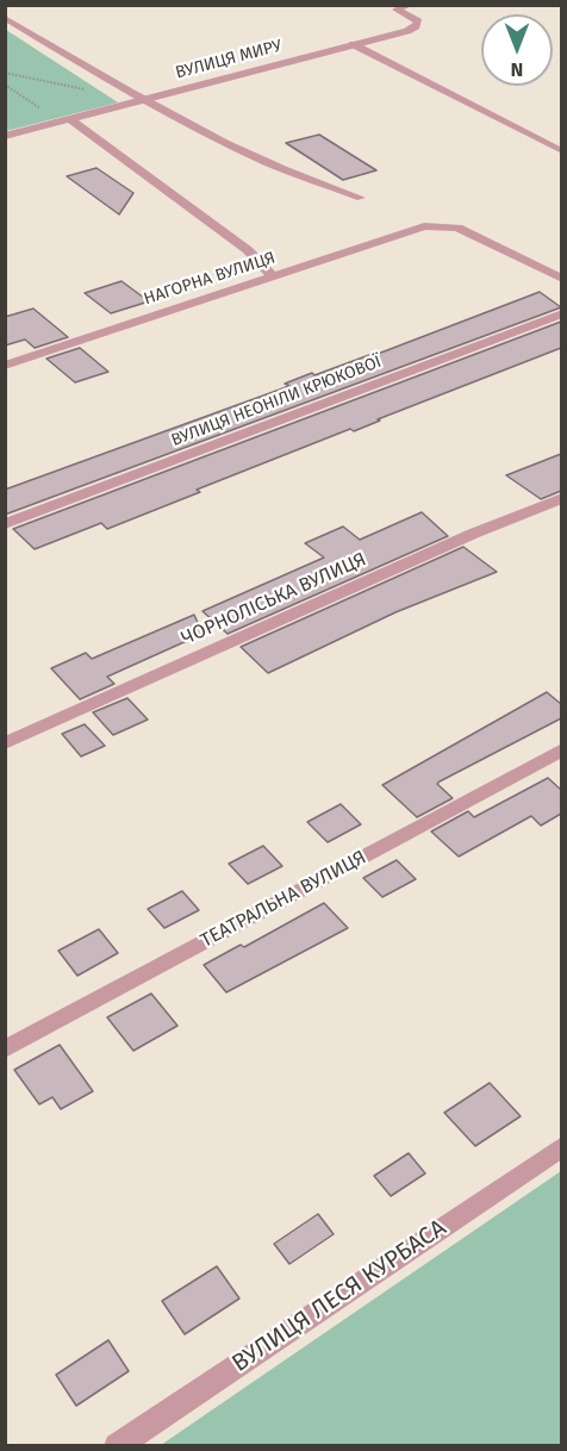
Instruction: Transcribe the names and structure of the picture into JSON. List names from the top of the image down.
{
  "streets": {
    "street": [
      "ВУЛИЦЯ МИРУ",
      "НАГОРНА ВУЛИЦЯ",
      "ВУЛИЦЯ НЕОНІЛИ КРЮКОВОЇ",
      "ЧОРНОЛІСЬКА ВУЛИЦЯ",
      "ТЕАТРАЛЬНА ВУЛИЦЯ",
      "ВУЛИЦЯ ЛЕСЯ КУРБАСА"
    ]
  },
  "north": "bottom"
}
